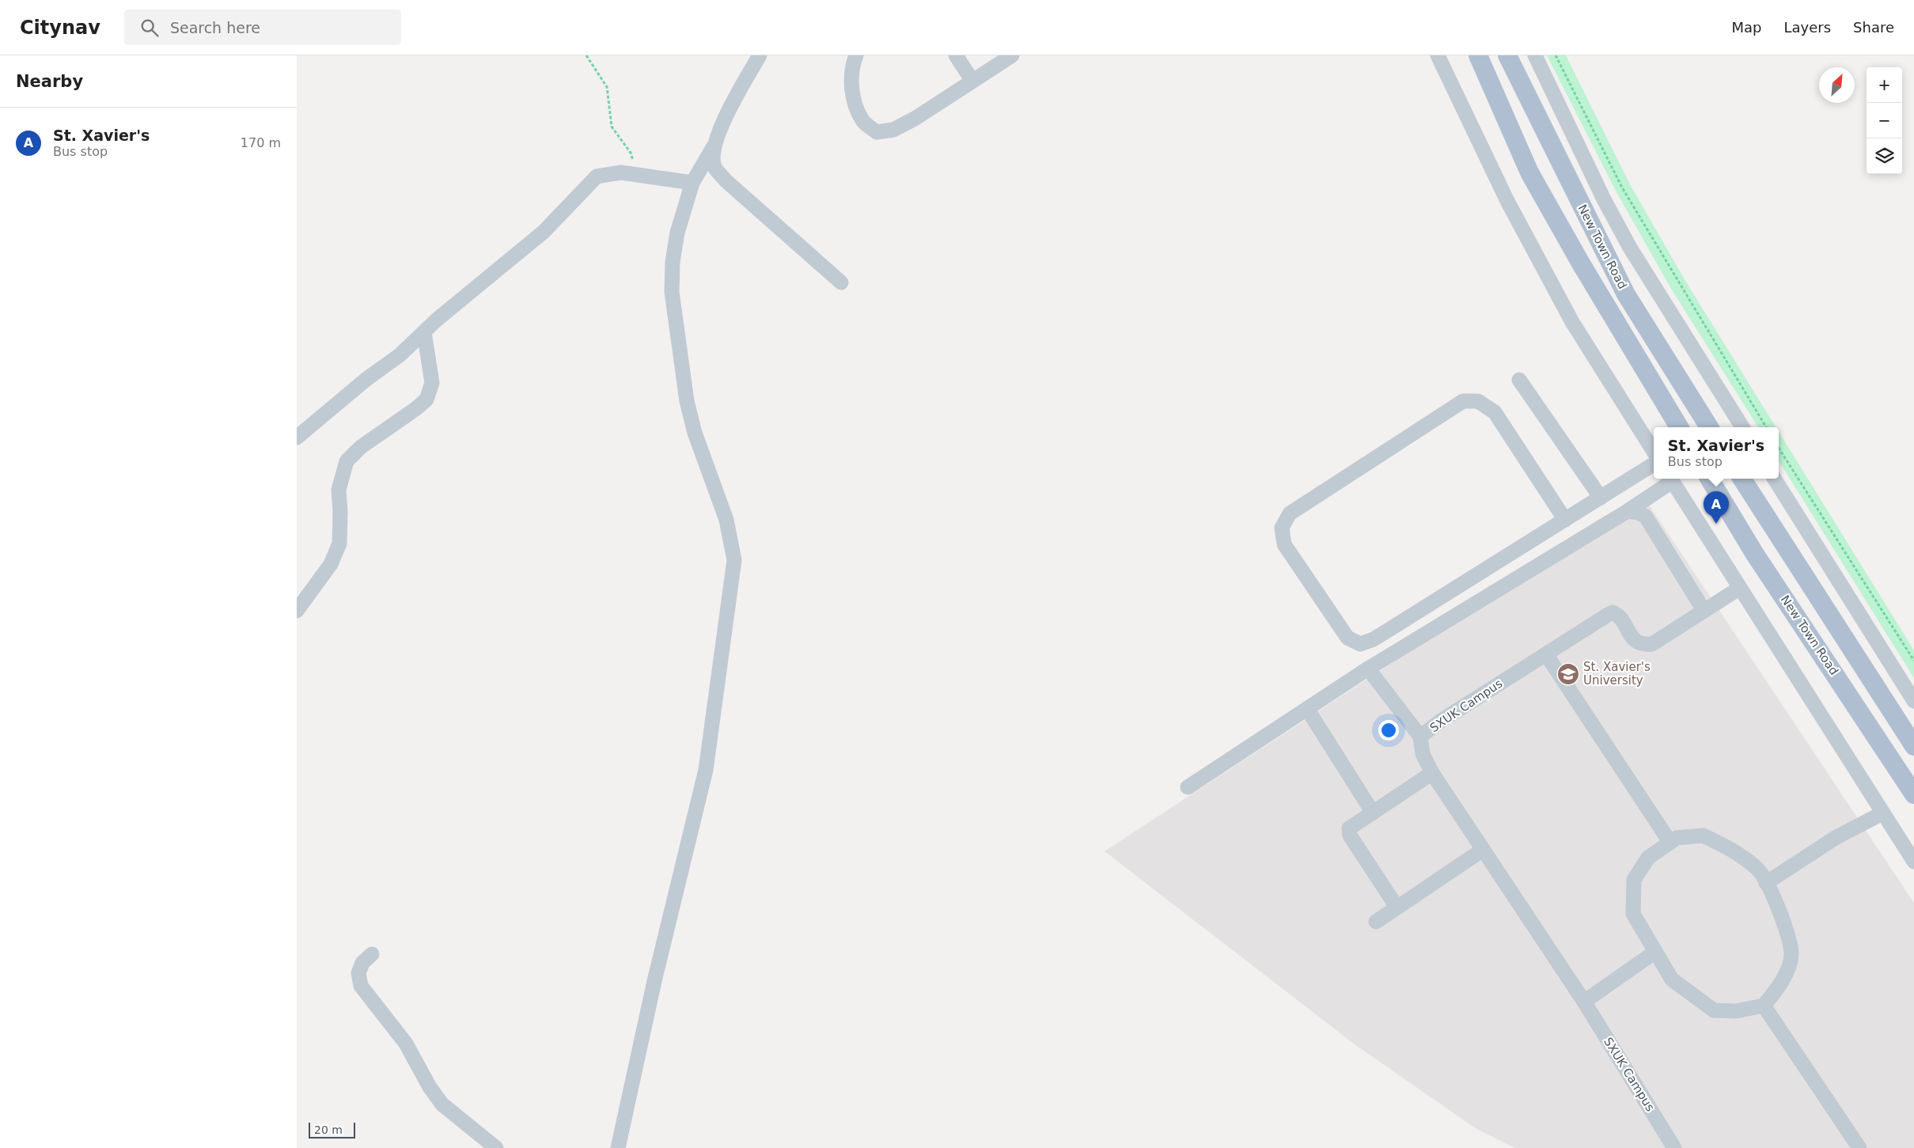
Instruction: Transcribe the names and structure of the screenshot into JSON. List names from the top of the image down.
{
  "streets": {
    "main road": ["New Town Road"],
    "street": ["SXUK Campus"]
  },
  "places": {
    "school or university": ["St. Xavier's University"]
  },
  "scale_bar": "20 m",
  "north": "top right",
  "page": {
    "header": "Citynav",
    "search": "Search here",
    "nav": ["Map", "Layers", "Share"],
    "heading": "Nearby",
    "map_buttons": ["+", "−"],
    "list": [
      {
        "mark": "A",
        "name": "St. Xavier's",
        "note": "Bus stop",
        "value": "170 m"
      }
    ],
    "popup": ["St. Xavier's", "Bus stop"],
    "pins": "A",
    "scale": "20 m"
  }
}
